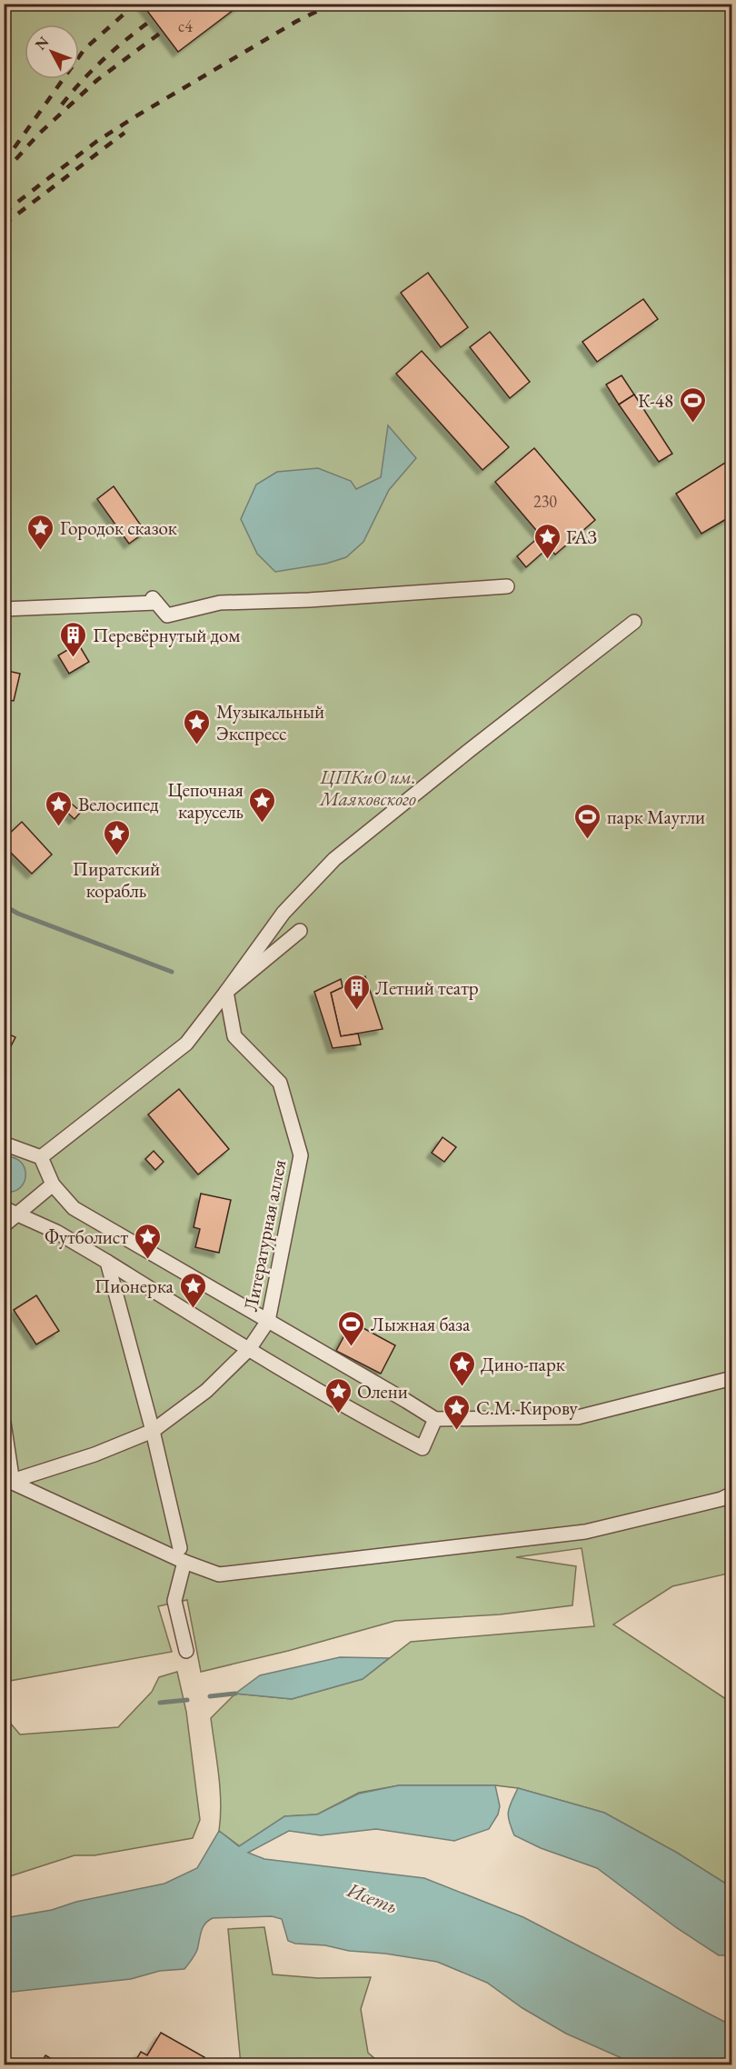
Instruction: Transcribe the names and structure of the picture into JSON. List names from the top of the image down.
{
  "streets": {
    "street": ["Литературная аллея"]
  },
  "water": ["Исеть"],
  "parks": ["ЦПКиО им. Маяковского"],
  "places": {
    "sports": ["К-48", "парк Маугли", "Лыжная база"],
    "place": [
      "Городок сказок",
      "ГАЗ",
      "Музыкальный Экспресс",
      "Цепочная карусель",
      "Велосипед",
      "Пиратский корабль",
      "Футболист",
      "Пионерка",
      "Дино-парк",
      "Олени",
      "С.М. Кирову"
    ],
    "building": ["Перевёрнутый дом", "Летний театр"]
  },
  "house_numbers": ["с4", "230"],
  "north": "top left"
}
